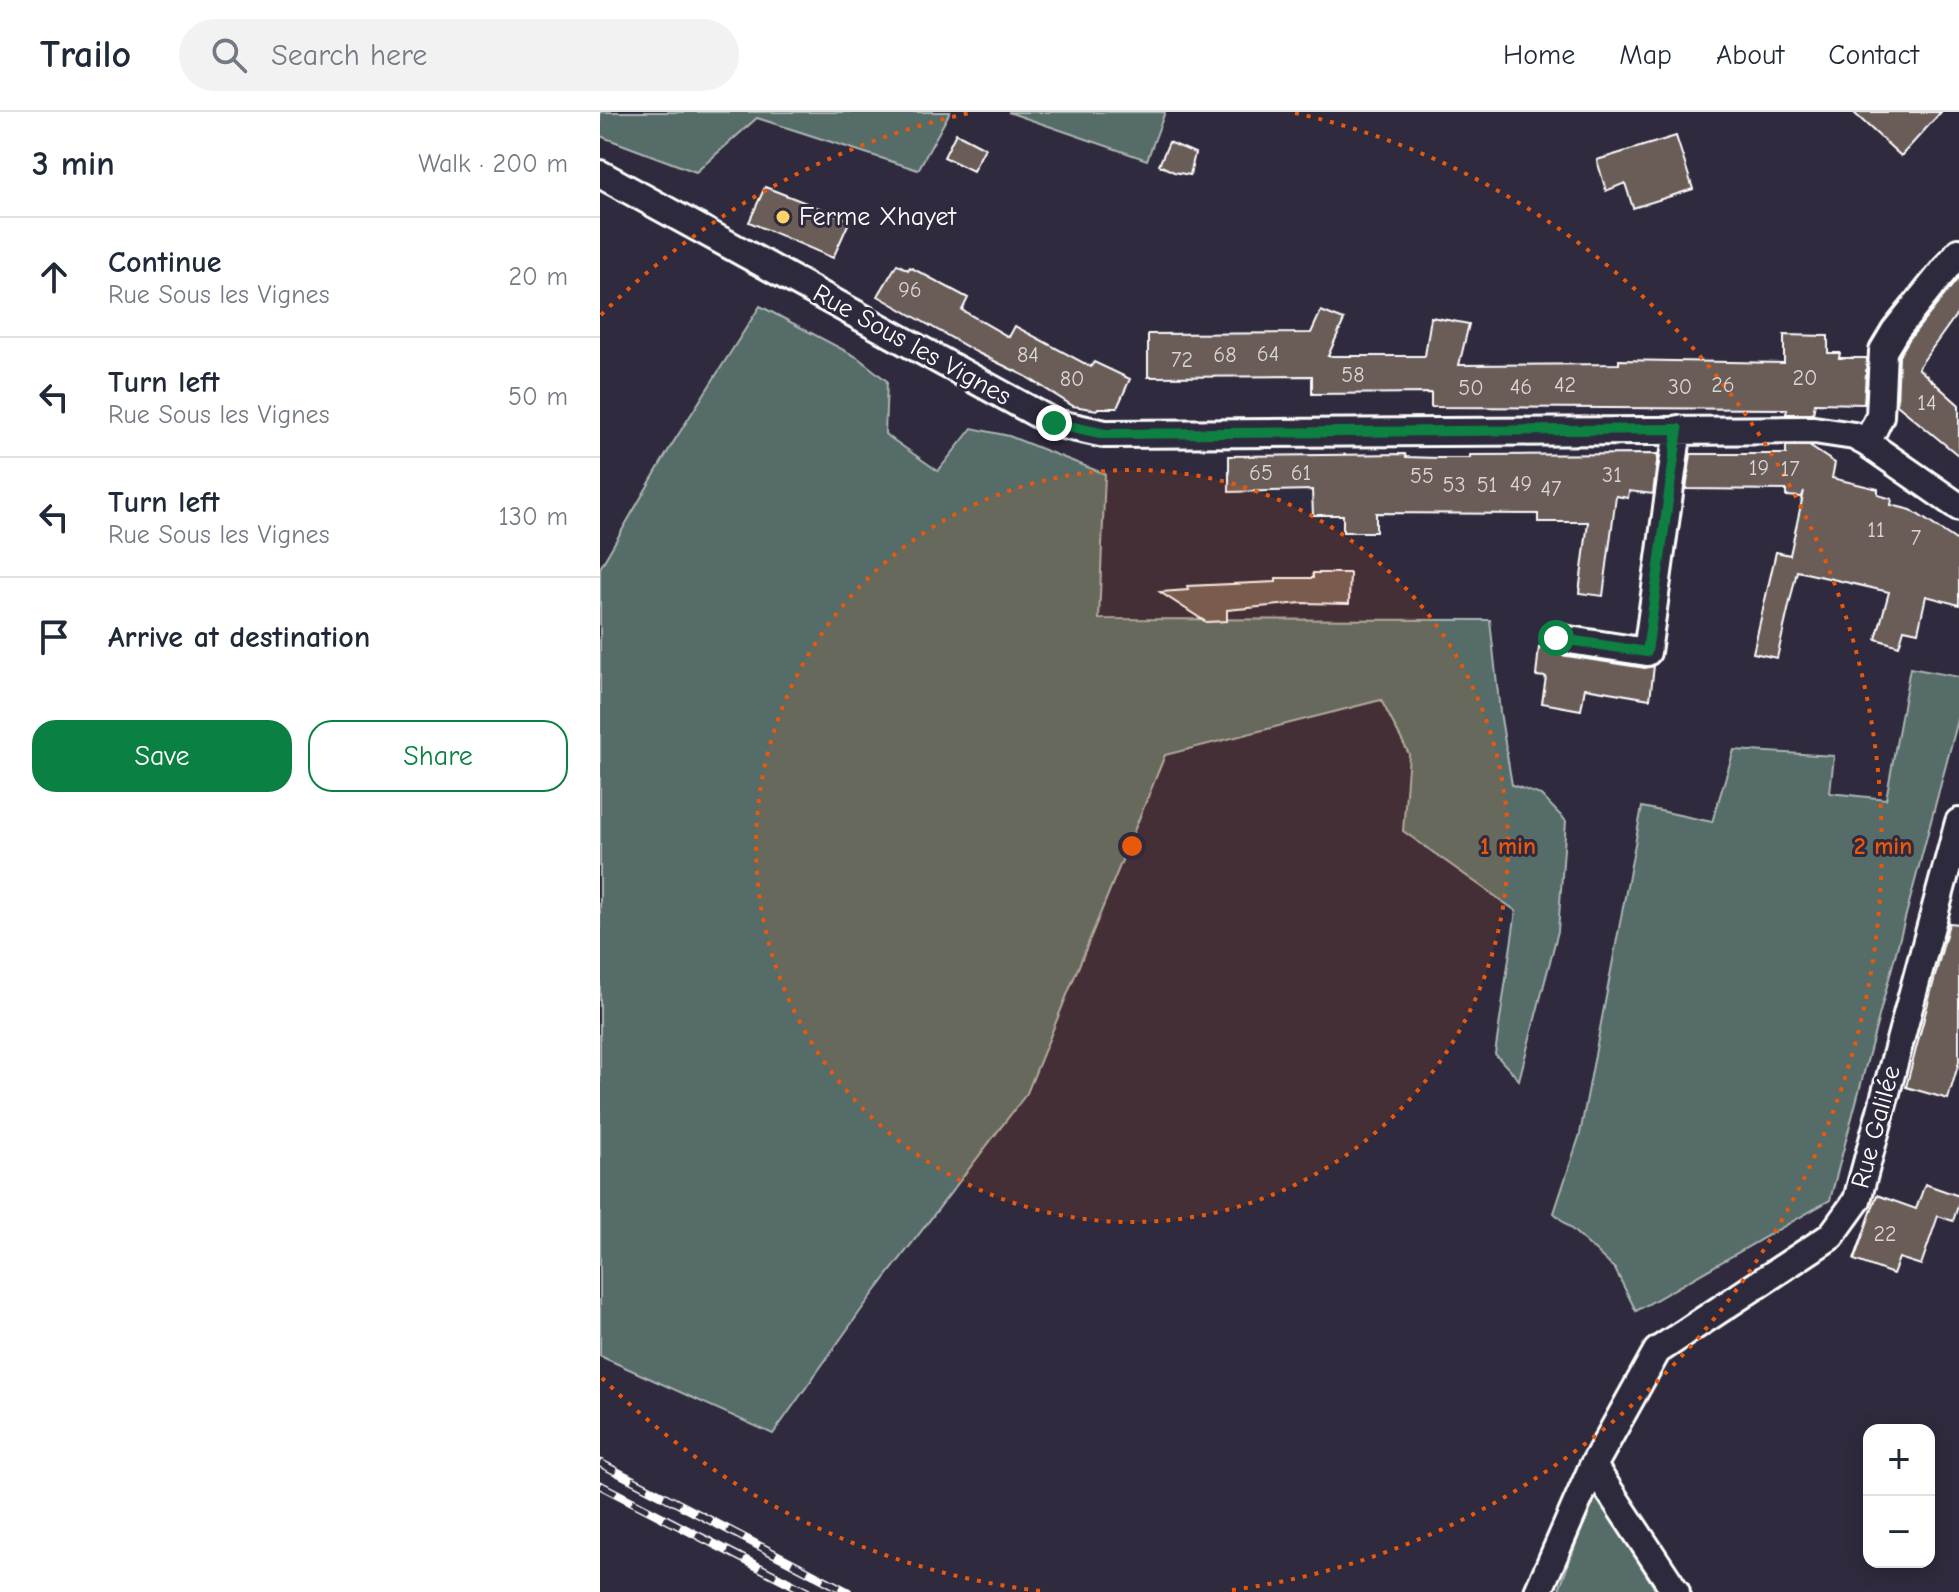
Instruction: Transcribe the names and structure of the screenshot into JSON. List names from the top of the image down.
{
  "streets": {
    "street": ["Rue Sous les Vignes", "Rue Galilée"]
  },
  "places": ["Ferme Xhayet"],
  "house_numbers": [
    "96",
    "64",
    "84",
    "68",
    "72",
    "58",
    "20",
    "80",
    "42",
    "26",
    "46",
    "30",
    "50",
    "14",
    "19",
    "17",
    "65",
    "61",
    "31",
    "55",
    "49",
    "53",
    "51",
    "47",
    "11",
    "7",
    "22"
  ],
  "page": {
    "header": "Trailo",
    "search": "Search here",
    "nav": [
      "Home",
      "Map",
      "About",
      "Contact"
    ],
    "heading": ["3 min", "Walk · 200 m"],
    "list": [
      ["Continue", "Rue Sous les Vignes", "20 m"],
      ["Turn left", "Rue Sous les Vignes", "50 m"],
      ["Turn left", "Rue Sous les Vignes", "130 m"],
      "Arrive at destination"
    ],
    "buttons": ["Save", "Share"],
    "map_buttons": ["+", "−"]
  },
  "rings": ["1 min", "2 min"]
}
